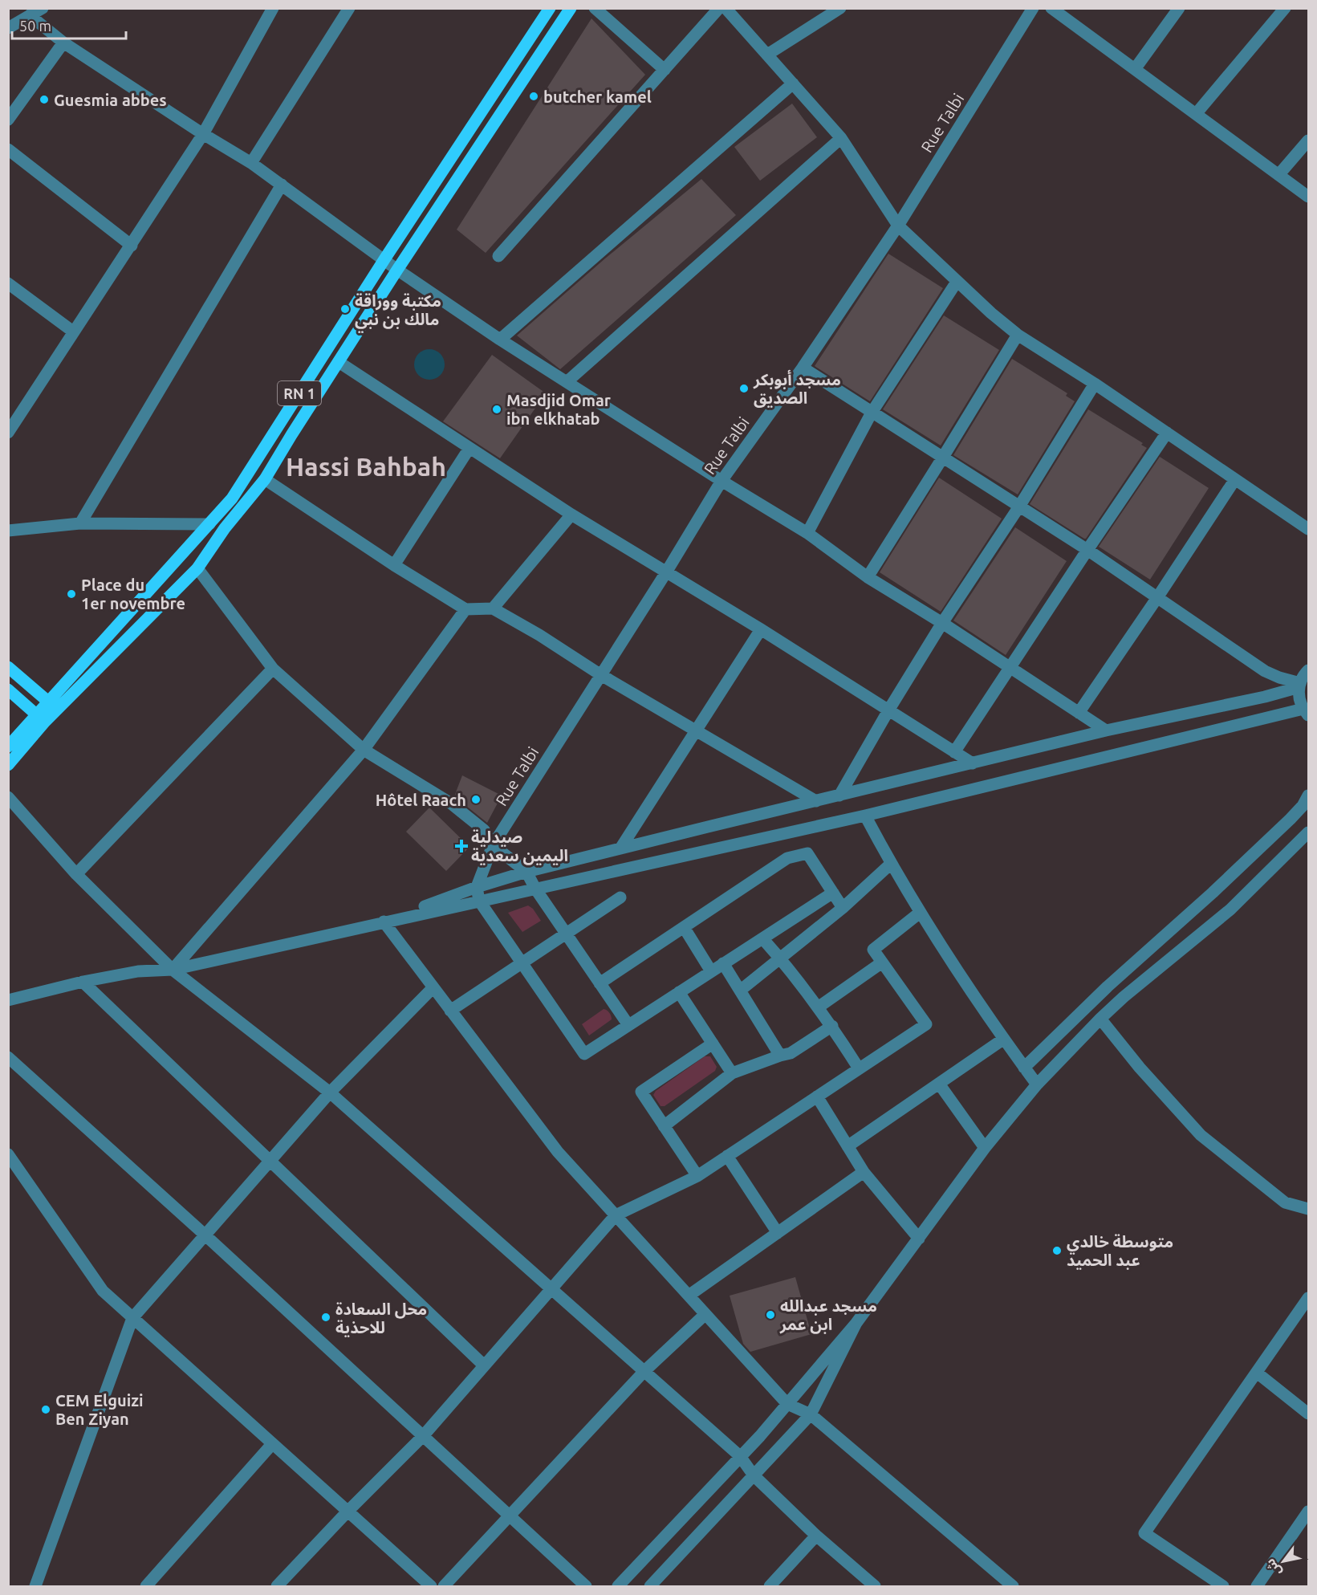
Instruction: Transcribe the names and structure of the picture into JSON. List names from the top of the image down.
{
  "streets": {
    "main road": ["RN 1"],
    "street": ["Rue Talbi"]
  },
  "districts": ["Hassi Bahbah"],
  "places": {
    "other": [
      "butcher kamel",
      "Guesmia abbes",
      "مكتبة ووراقة مالك بن نبي",
      "مسجد أبوبكر الصديق",
      "Masdjid Omar ibn elkhatab",
      "Place du 1er novembre",
      "Hôtel Raach",
      "متوسطة خالدي عبد الحميد",
      "مسجد عبدالله ابن عمر",
      "محل السعادة للاحذية",
      "CEM Elguizi Ben Ziyan"
    ],
    "health": ["صيدلية اليمين سعدية"]
  },
  "scale_bar": "50 m",
  "north": "bottom left"
}
